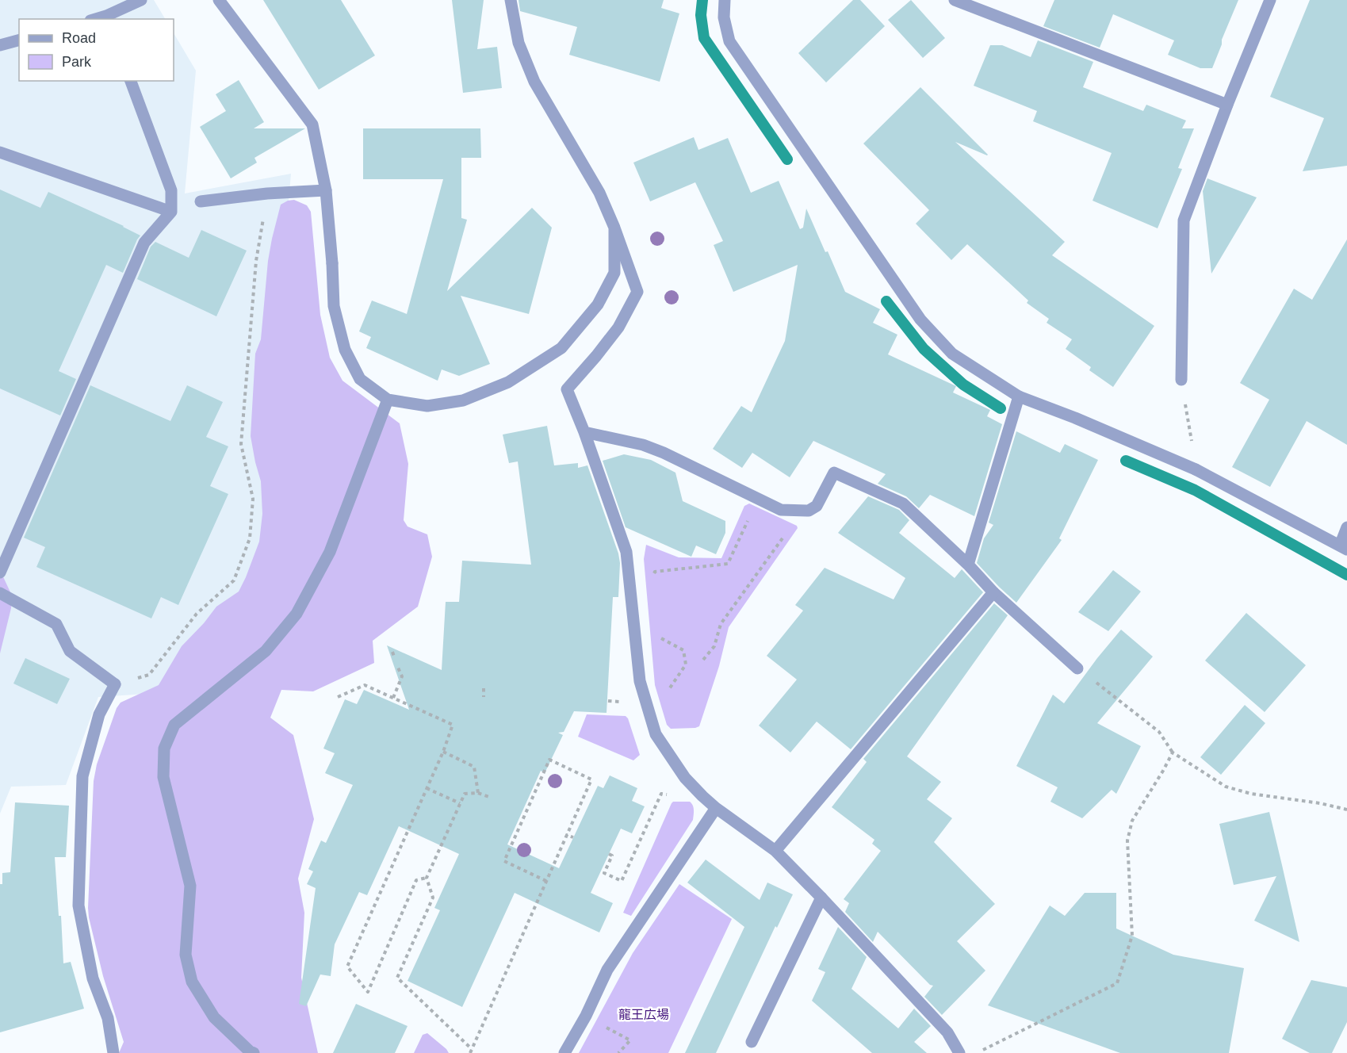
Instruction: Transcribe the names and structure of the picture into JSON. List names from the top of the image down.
{
  "parks": ["龍王広場"],
  "legend": ["Road", "Park"]
}
